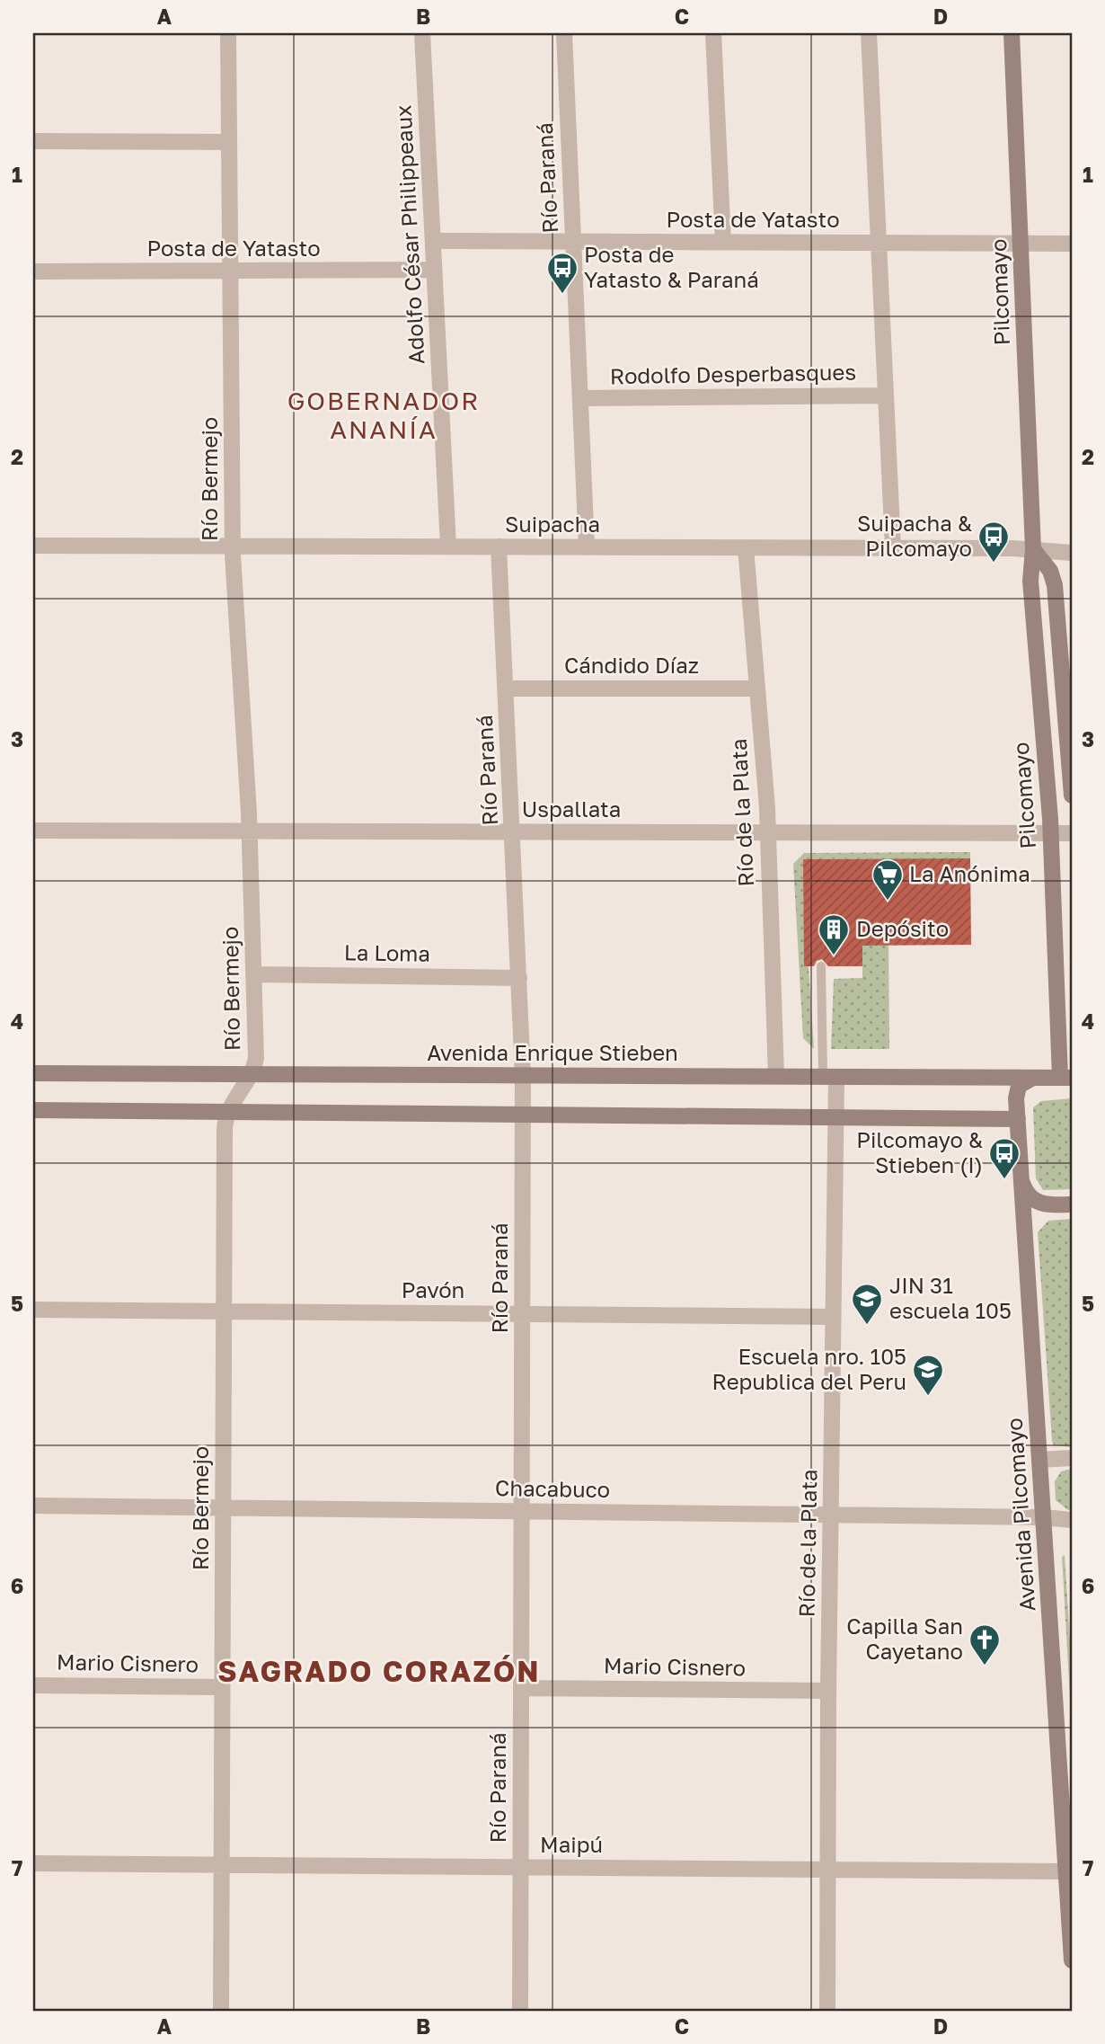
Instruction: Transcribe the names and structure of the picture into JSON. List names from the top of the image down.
{
  "streets": {
    "main road": ["Pilcomayo", "Avenida Enrique Stieben", "Avenida Pilcomayo"],
    "street": [
      "Río Paraná",
      "Posta de Yatasto",
      "Adolfo César Philippeaux",
      "Rodolfo Desperbasques",
      "Río Bermejo",
      "Suipacha",
      "Cándido Díaz",
      "Uspallata",
      "Río de la Plata",
      "La Loma",
      "Pavón",
      "Chacabuco",
      "Mario Cisnero",
      "Maipú"
    ]
  },
  "crossings": [
    ["Río Paraná", "Posta de Yatasto"],
    ["Río Paraná", "Rodolfo Desperbasques"],
    ["Río Paraná", "Suipacha"],
    ["Río Paraná", "Cándido Díaz"],
    ["Río Paraná", "Uspallata"],
    ["Río Paraná", "La Loma"],
    ["Río Paraná", "Avenida Enrique Stieben"],
    ["Río Paraná", "Pavón"],
    ["Río Paraná", "Chacabuco"],
    ["Río Paraná", "Mario Cisnero"],
    ["Río Paraná", "Maipú"],
    ["Posta de Yatasto", "Adolfo César Philippeaux"],
    ["Posta de Yatasto", "Pilcomayo"],
    ["Posta de Yatasto", "Río Bermejo"],
    ["Adolfo César Philippeaux", "Suipacha"],
    ["Pilcomayo", "Suipacha"],
    ["Pilcomayo", "Uspallata"],
    ["Pilcomayo", "Avenida Enrique Stieben"],
    ["Río Bermejo", "Suipacha"],
    ["Río Bermejo", "Uspallata"],
    ["Río Bermejo", "La Loma"],
    ["Río Bermejo", "Avenida Enrique Stieben"],
    ["Río Bermejo", "Pavón"],
    ["Río Bermejo", "Chacabuco"],
    ["Río Bermejo", "Mario Cisnero"],
    ["Río Bermejo", "Maipú"],
    ["Suipacha", "Río de la Plata"],
    ["Cándido Díaz", "Río de la Plata"],
    ["Uspallata", "Río de la Plata"],
    ["Río de la Plata", "Avenida Enrique Stieben"],
    ["Río de la Plata", "Pavón"],
    ["Río de la Plata", "Chacabuco"],
    ["Río de la Plata", "Mario Cisnero"],
    ["Río de la Plata", "Maipú"],
    ["Avenida Enrique Stieben", "Avenida Pilcomayo"],
    ["Chacabuco", "Avenida Pilcomayo"],
    ["Avenida Pilcomayo", "Maipú"]
  ],
  "districts": ["GOBERNADOR ANANÍA", "SAGRADO CORAZÓN"],
  "places": {
    "bus stop": ["Posta de Yatasto & Paraná", "Suipacha & Pilcomayo", "Pilcomayo & Stieben (I)"],
    "supermarket": ["La Anónima"],
    "building": ["Depósito"],
    "school or university": ["JIN 31 escuela 105", "Escuela nro. 105 Republica del Peru"],
    "church": ["Capilla San Cayetano"]
  },
  "grid": {
    "columns": [
      "A",
      "B",
      "C",
      "D"
    ],
    "rows": [
      "1",
      "2",
      "3",
      "4",
      "5",
      "6",
      "7"
    ]
  }
}
